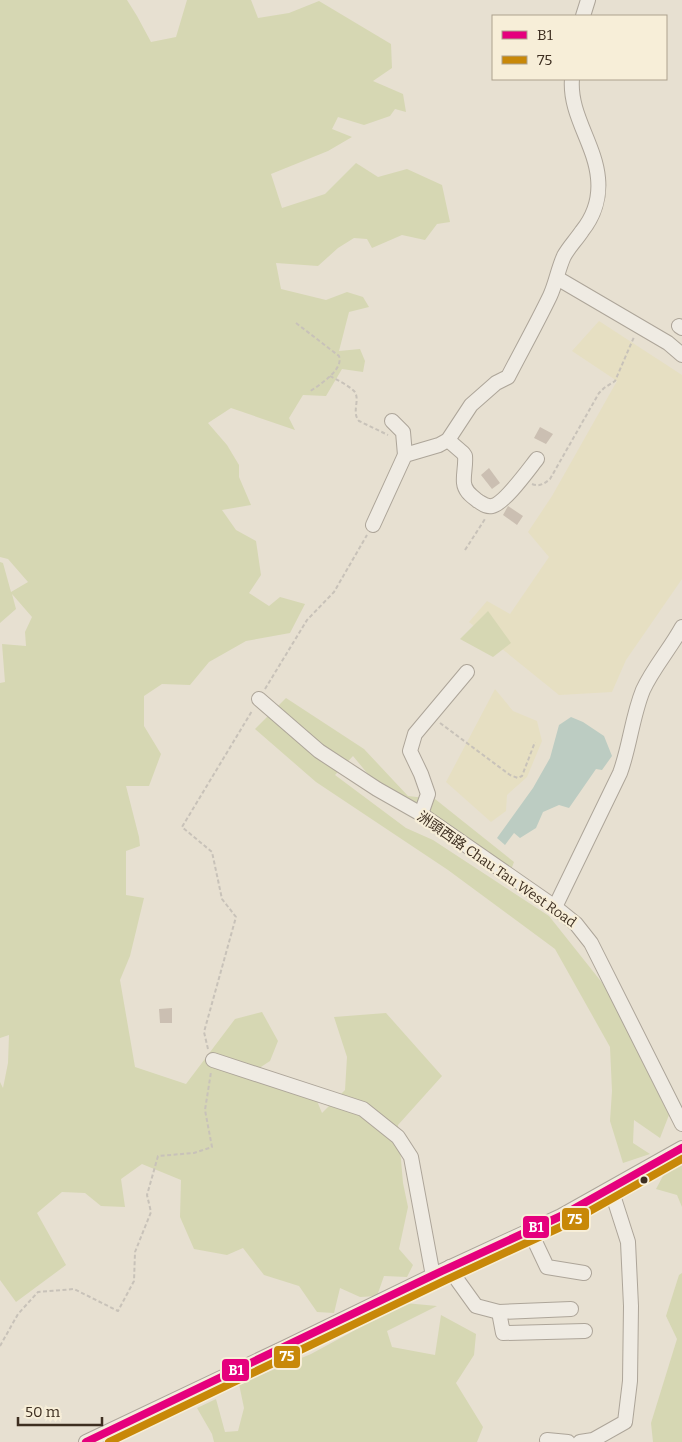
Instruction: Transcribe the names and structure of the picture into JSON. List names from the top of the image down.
{
  "streets": {
    "street": ["洲頭西路 Chau Tau West Road"]
  },
  "lines": ["transit line B1", "transit line 75"],
  "legend": ["B1", "75"],
  "scale_bar": "50 m"
}
